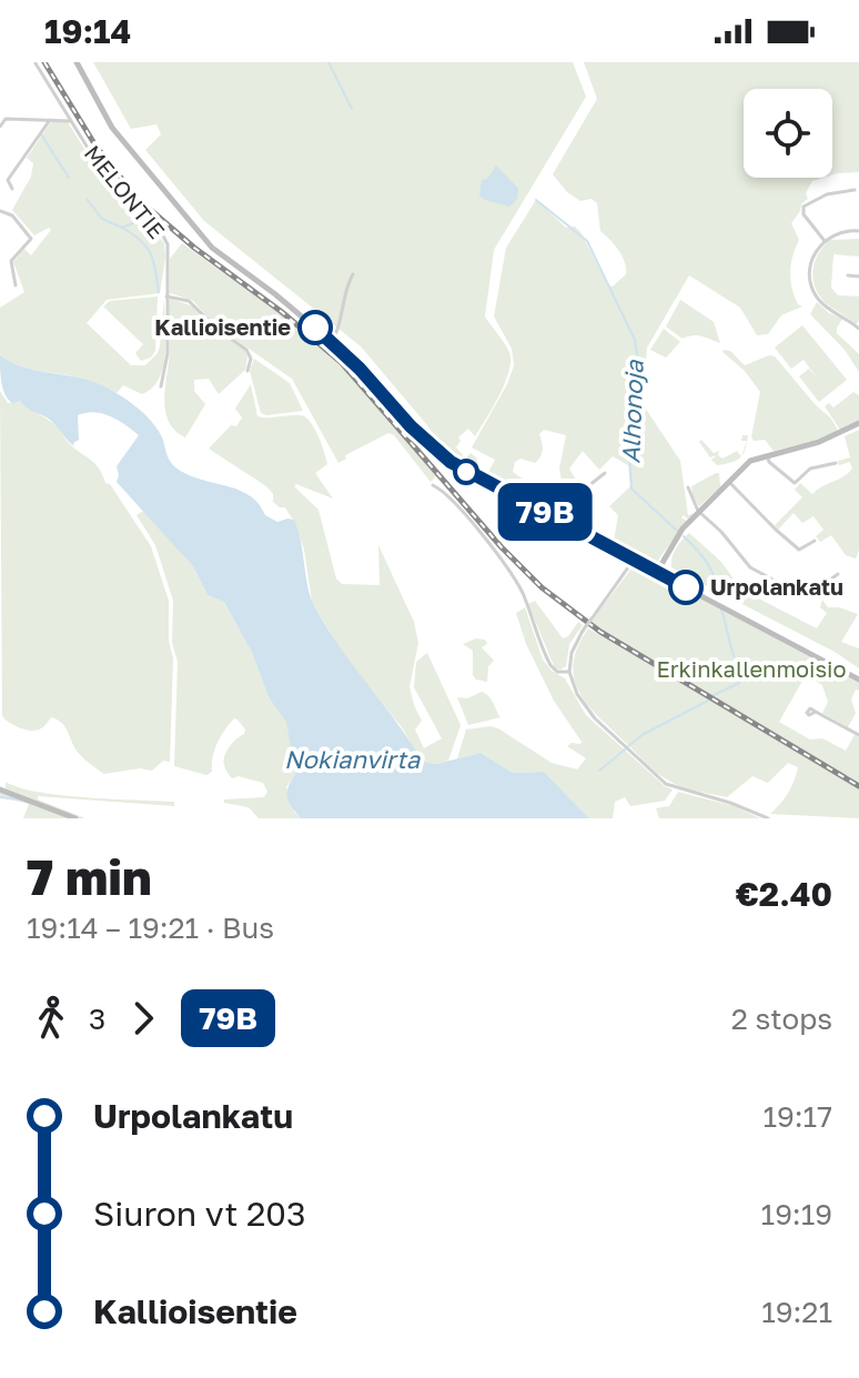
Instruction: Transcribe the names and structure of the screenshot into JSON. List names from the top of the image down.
{
  "streets": {
    "street": ["MELONTIE"]
  },
  "water": ["Alhonoja", "Nokianvirta"],
  "parks": ["Erkinkallenmoisio"],
  "places": ["Kallioisentie", "Urpolankatu"],
  "lines": ["bus line 79B"],
  "page": {
    "status": "19:14",
    "on_map": "79B",
    "heading": ["7 min", "19:14 – 19:21 · Bus", "€2.40"],
    "legs": ["3", "79B", "2 stops"],
    "list": [
      {
        "name": "Urpolankatu",
        "value": "19:17"
      },
      {
        "name": "Siuron vt 203",
        "value": "19:19"
      },
      {
        "name": "Kallioisentie",
        "value": "19:21"
      }
    ]
  }
}
